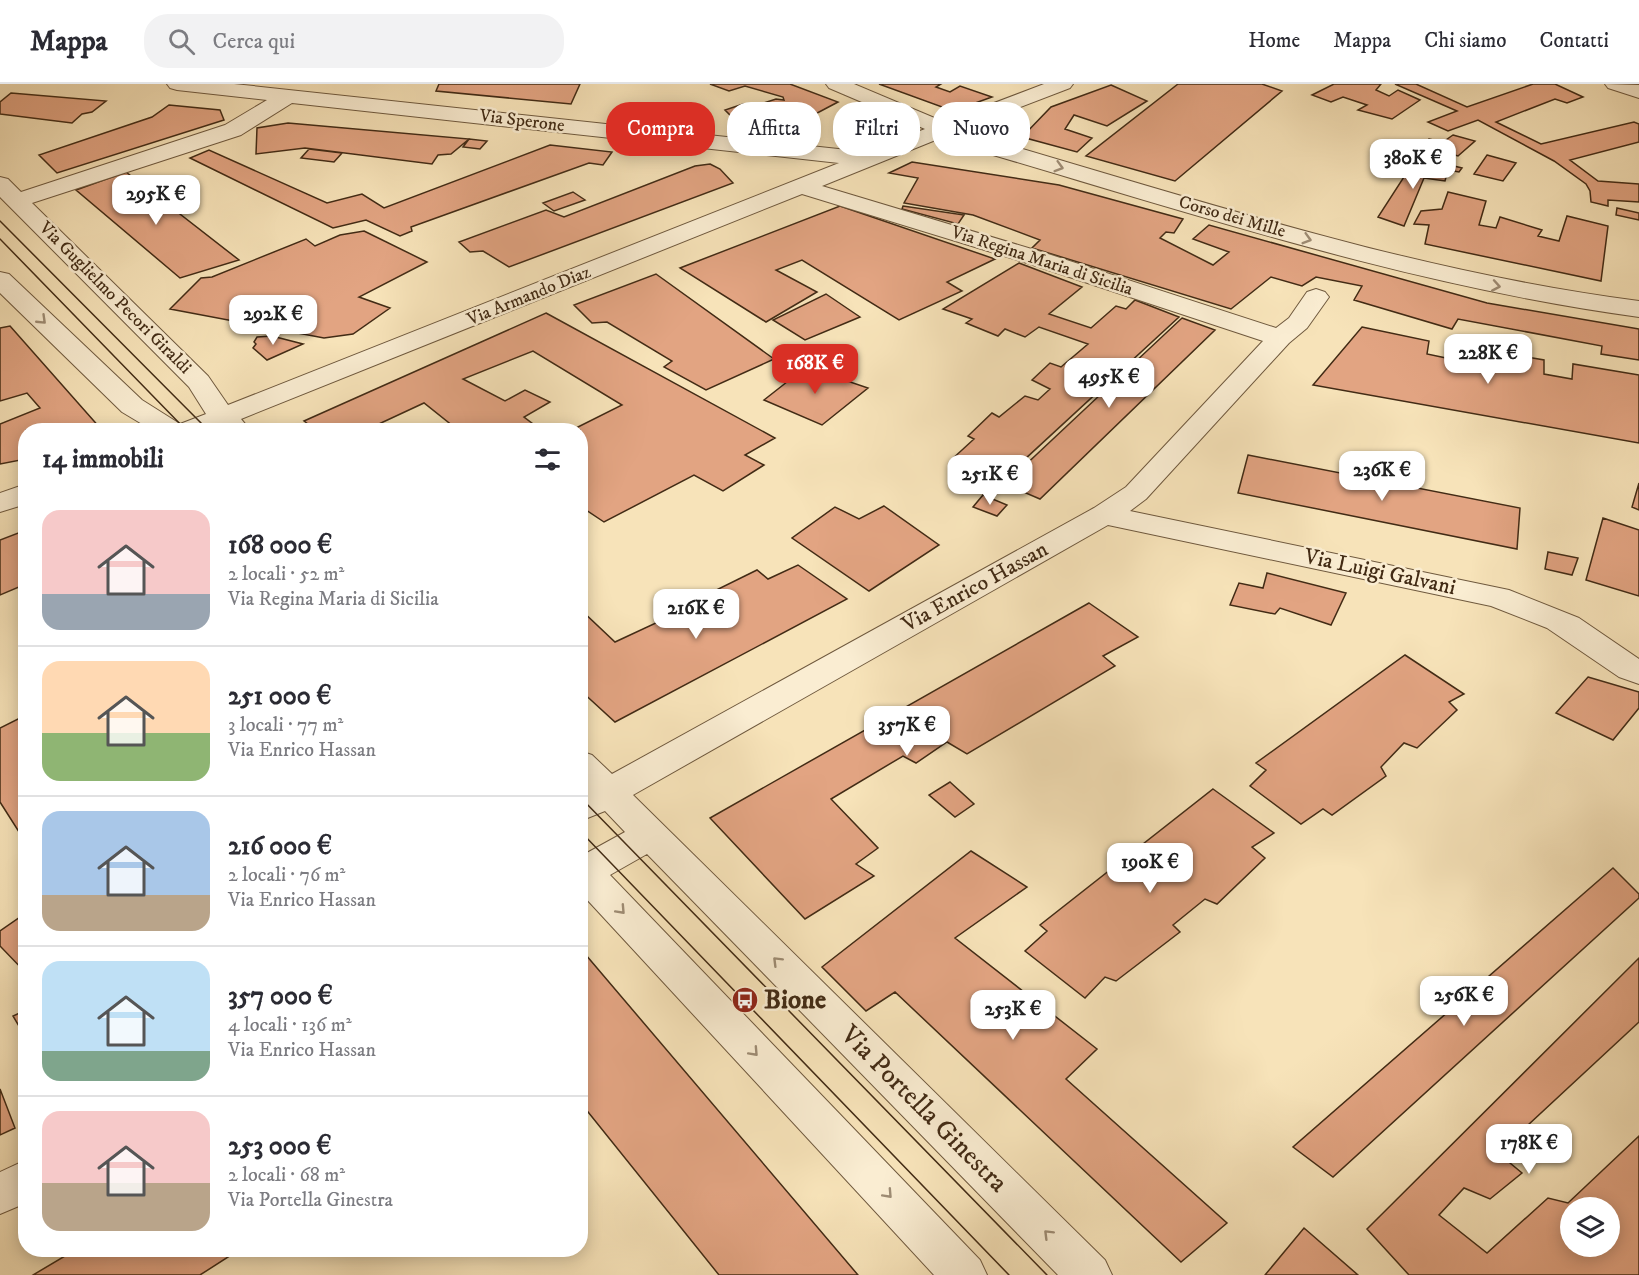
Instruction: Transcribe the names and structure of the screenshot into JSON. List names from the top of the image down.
{
  "streets": {
    "street": [
      "Via Sperone",
      "Corso dei Mille",
      "Via Regina Maria di Sicilia",
      "Via Armando Diaz",
      "Via Guglielmo Pecori Giraldi",
      "Via Luigi Galvani",
      "Via Enrico Hassan",
      "Via Portella Ginestra"
    ]
  },
  "crossings": [
    ["Via Sperone", "Via Armando Diaz"],
    ["Via Regina Maria di Sicilia", "Via Armando Diaz"],
    ["Via Regina Maria di Sicilia", "Via Enrico Hassan"],
    ["Via Luigi Galvani", "Via Enrico Hassan"],
    ["Via Enrico Hassan", "Via Portella Ginestra"]
  ],
  "one_way": ["Corso dei Mille"],
  "places": {
    "bus stop": ["Bione"]
  },
  "page": {
    "header": "Mappa",
    "search": "Cerca qui",
    "nav": [
      "Home",
      "Mappa",
      "Chi siamo",
      "Contatti"
    ],
    "chip": [
      "Compra",
      "Affitta",
      "Filtri",
      "Nuovo"
    ],
    "price": [
      "380K €",
      "295K €",
      "292K €",
      "228K €",
      "168K €",
      "495K €",
      "236K €",
      "251K €",
      "216K €",
      "357K €",
      "190K €",
      "256K €",
      "253K €",
      "178K €"
    ],
    "heading": "14 immobili",
    "list": [
      {
        "name": "168 000 €",
        "note": "2 locali · 52 m² · Via Regina Maria di Sicilia"
      },
      {
        "name": "251 000 €",
        "note": "3 locali · 77 m² · Via Enrico Hassan"
      },
      {
        "name": "216 000 €",
        "note": "2 locali · 76 m² · Via Enrico Hassan"
      },
      {
        "name": "357 000 €",
        "note": "4 locali · 136 m² · Via Enrico Hassan"
      },
      {
        "name": "253 000 €",
        "note": "2 locali · 68 m² · Via Portella Ginestra"
      }
    ]
  }
}
